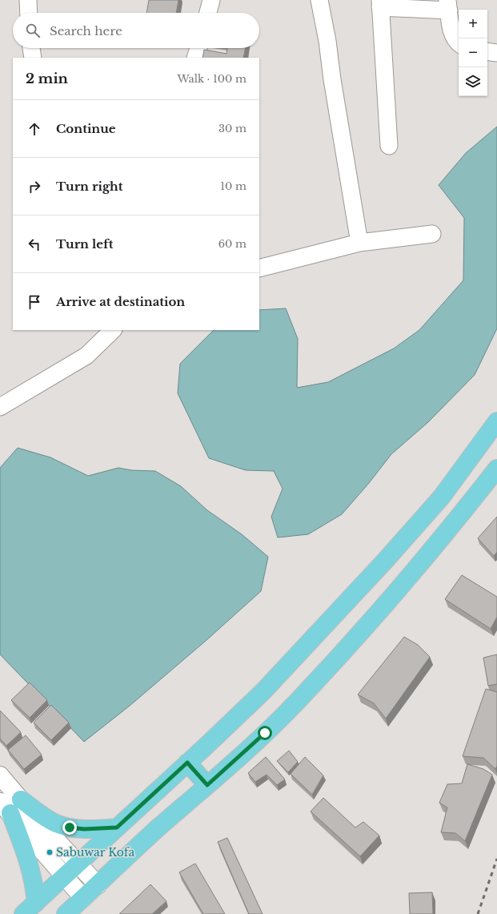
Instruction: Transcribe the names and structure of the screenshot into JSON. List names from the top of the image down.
{
  "places": ["Sabuwar Kofa"],
  "page": {
    "map_buttons": ["+", "−"],
    "search": "Search here",
    "heading": ["2 min", "Walk · 100 m"],
    "list": [
      ["Continue", "30 m"],
      ["Turn right", "10 m"],
      ["Turn left", "60 m"],
      "Arrive at destination"
    ]
  }
}
